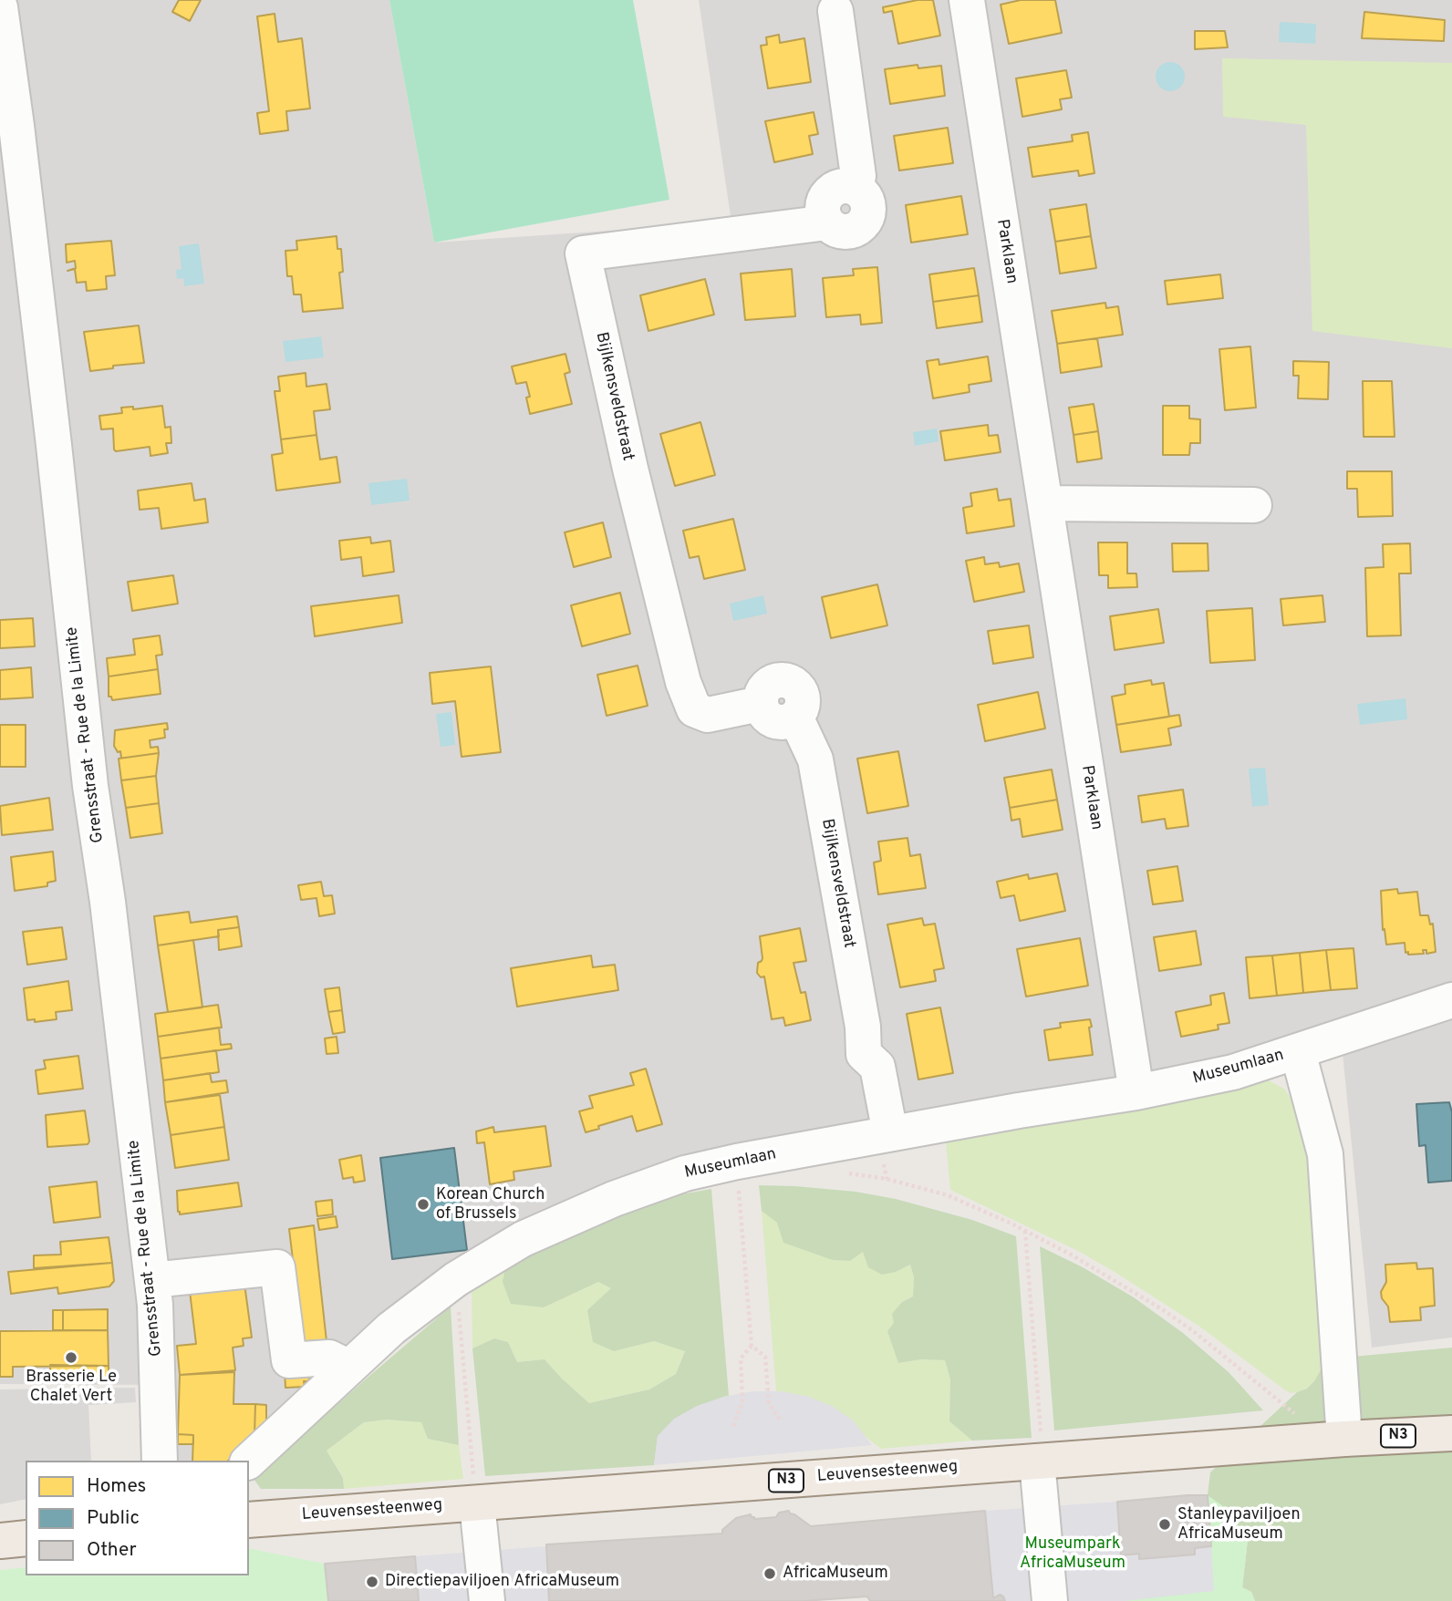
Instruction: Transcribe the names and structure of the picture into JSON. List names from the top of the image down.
{
  "streets": {
    "main road": ["N3", "Leuvensesteenweg"],
    "street": [
      "Parklaan",
      "Bijlkensveldstraat",
      "Grensstraat - Rue de la Limite",
      "Museumlaan"
    ]
  },
  "crossings": [
    ["Parklaan", "Museumlaan"],
    ["Bijlkensveldstraat", "Museumlaan"],
    ["Museumlaan", "Leuvensesteenweg"]
  ],
  "parks": ["Museumpark AfricaMuseum"],
  "places": [
    "Korean Church of Brussels",
    "Brasserie Le Chalet Vert",
    "Stanleypaviljoen AfricaMuseum",
    "AfricaMuseum",
    "Directiepaviljoen AfricaMuseum"
  ],
  "legend": ["Homes", "Public", "Other"]
}
